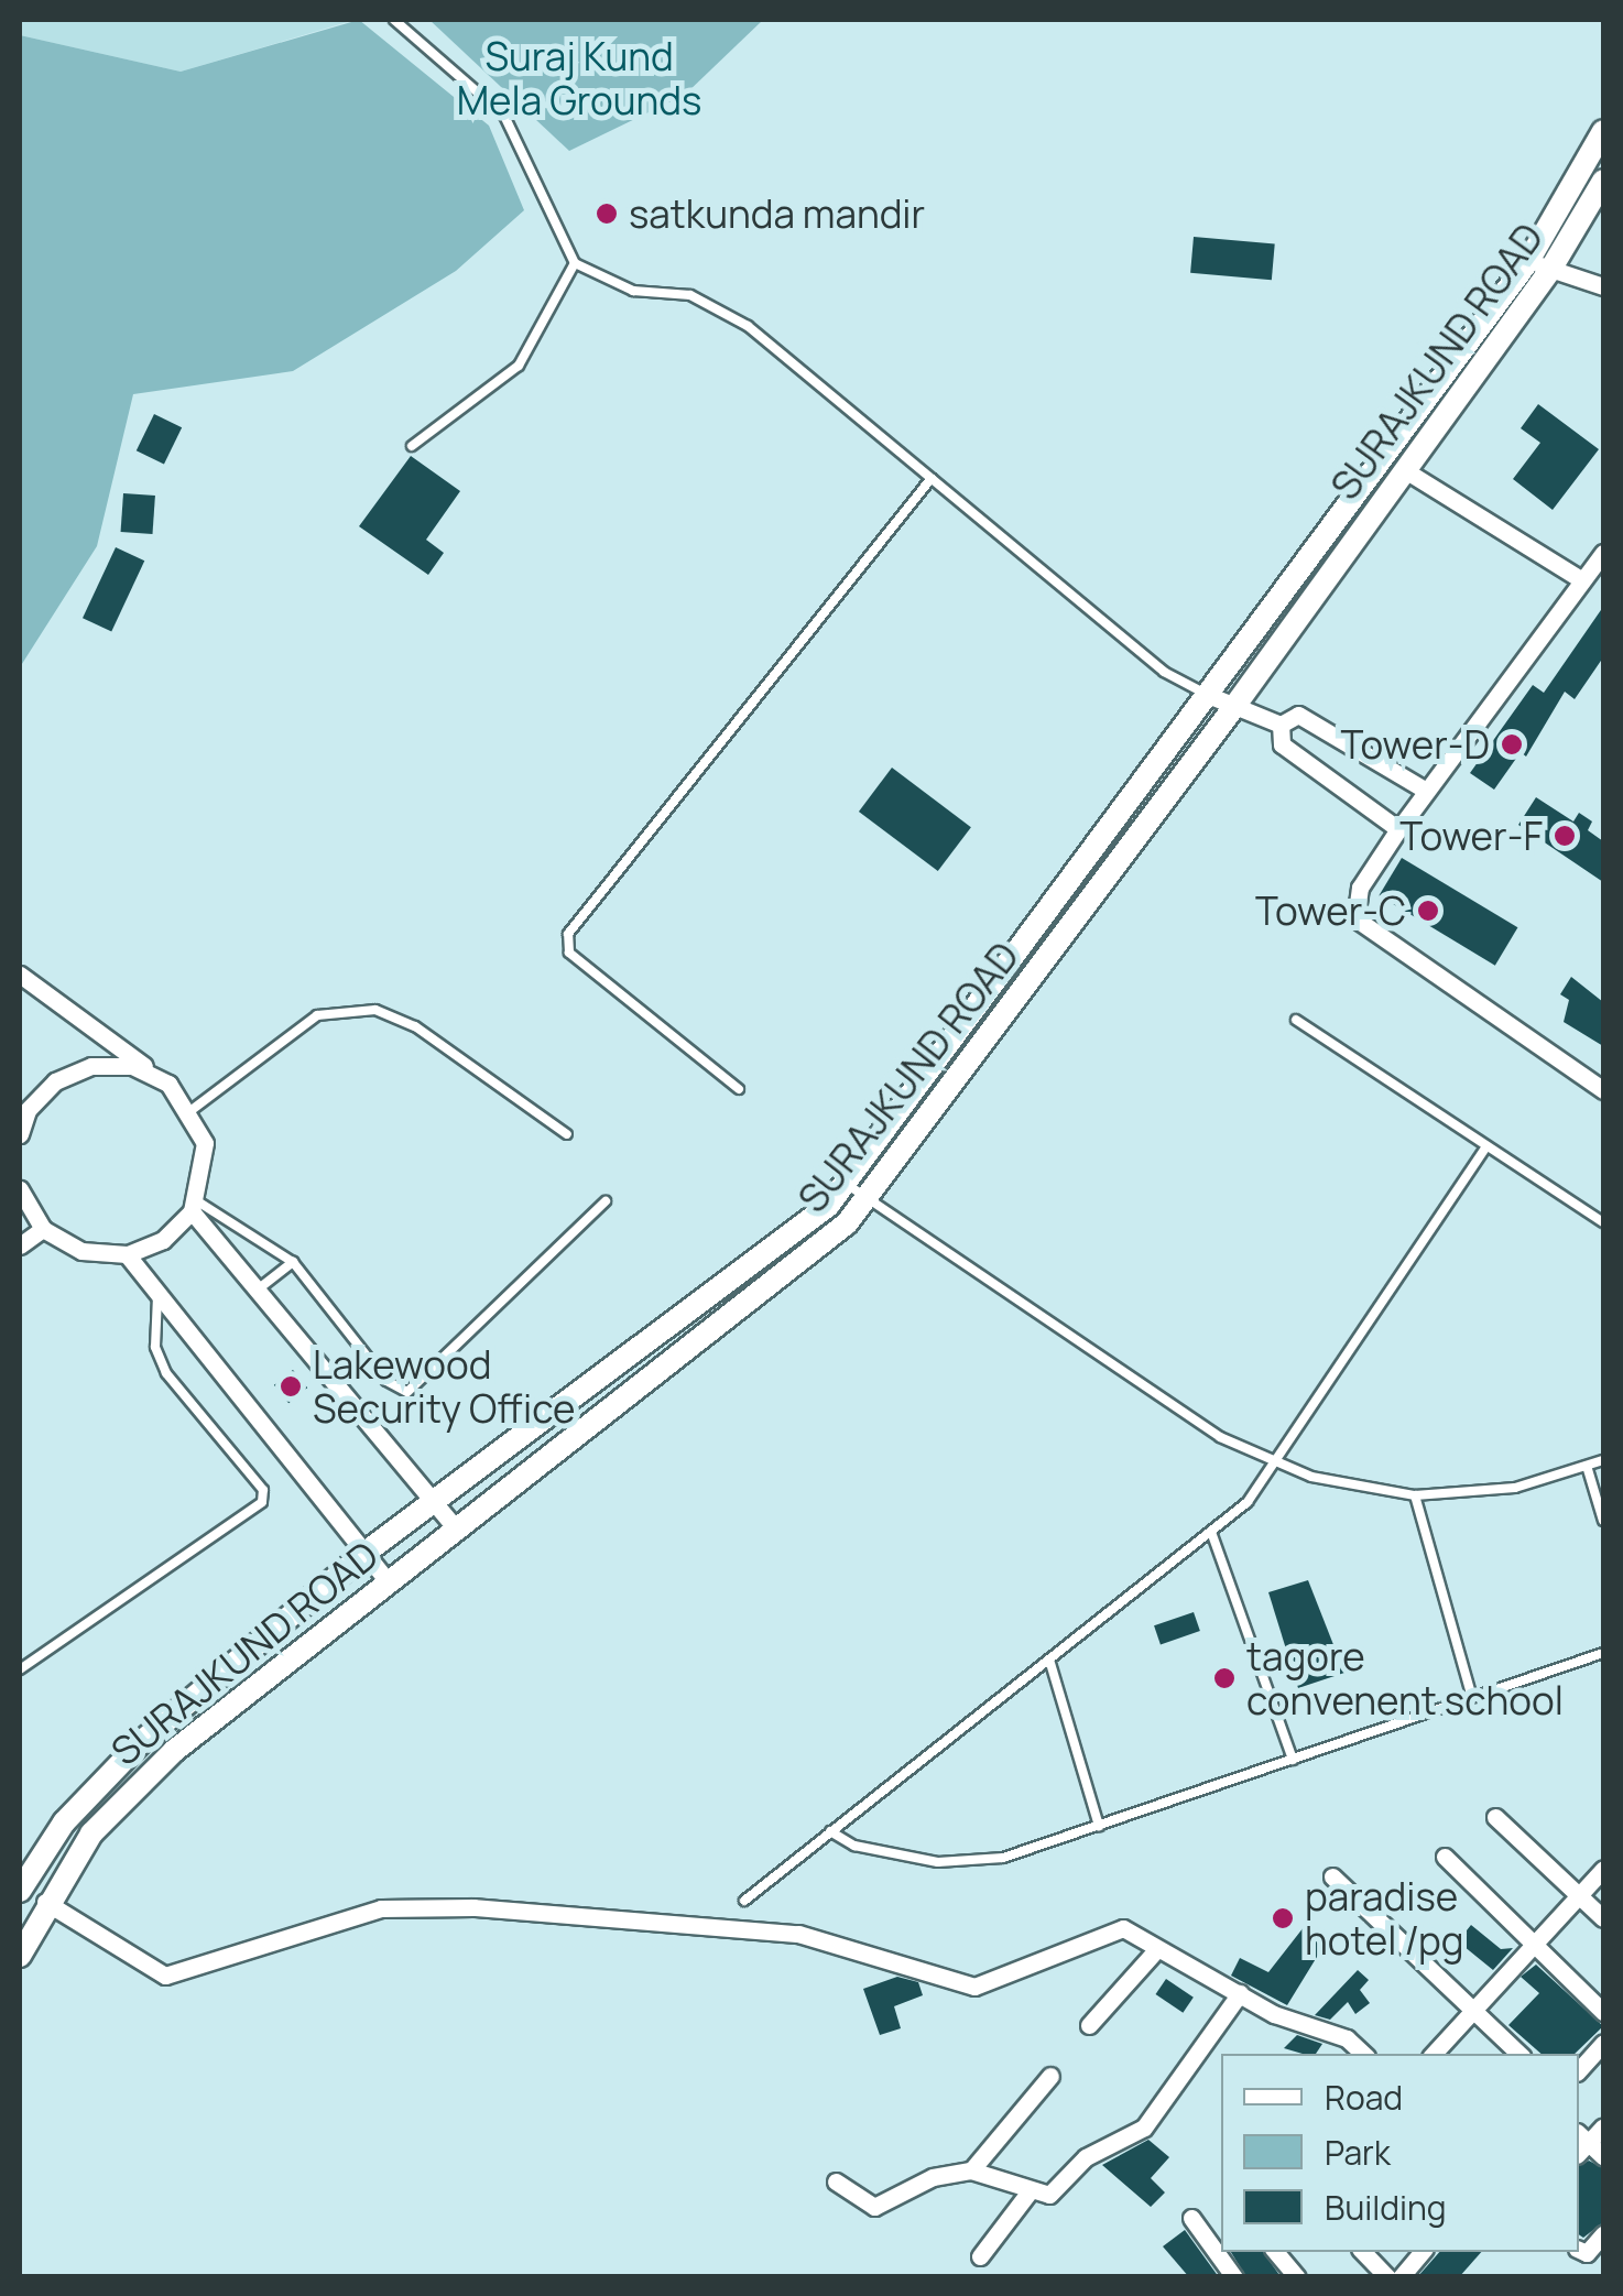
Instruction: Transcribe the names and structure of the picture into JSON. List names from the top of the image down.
{
  "streets": {
    "main road": ["SURAJKUND ROAD"]
  },
  "parks": ["Suraj Kund Mela Grounds"],
  "places": [
    "satkunda mandir",
    "Tower-D",
    "Tower-F",
    "Tower-C",
    "Lakewood Security Office",
    "tagore convenent school",
    "paradise hotel /pg"
  ],
  "legend": ["Road", "Park", "Building"]
}
